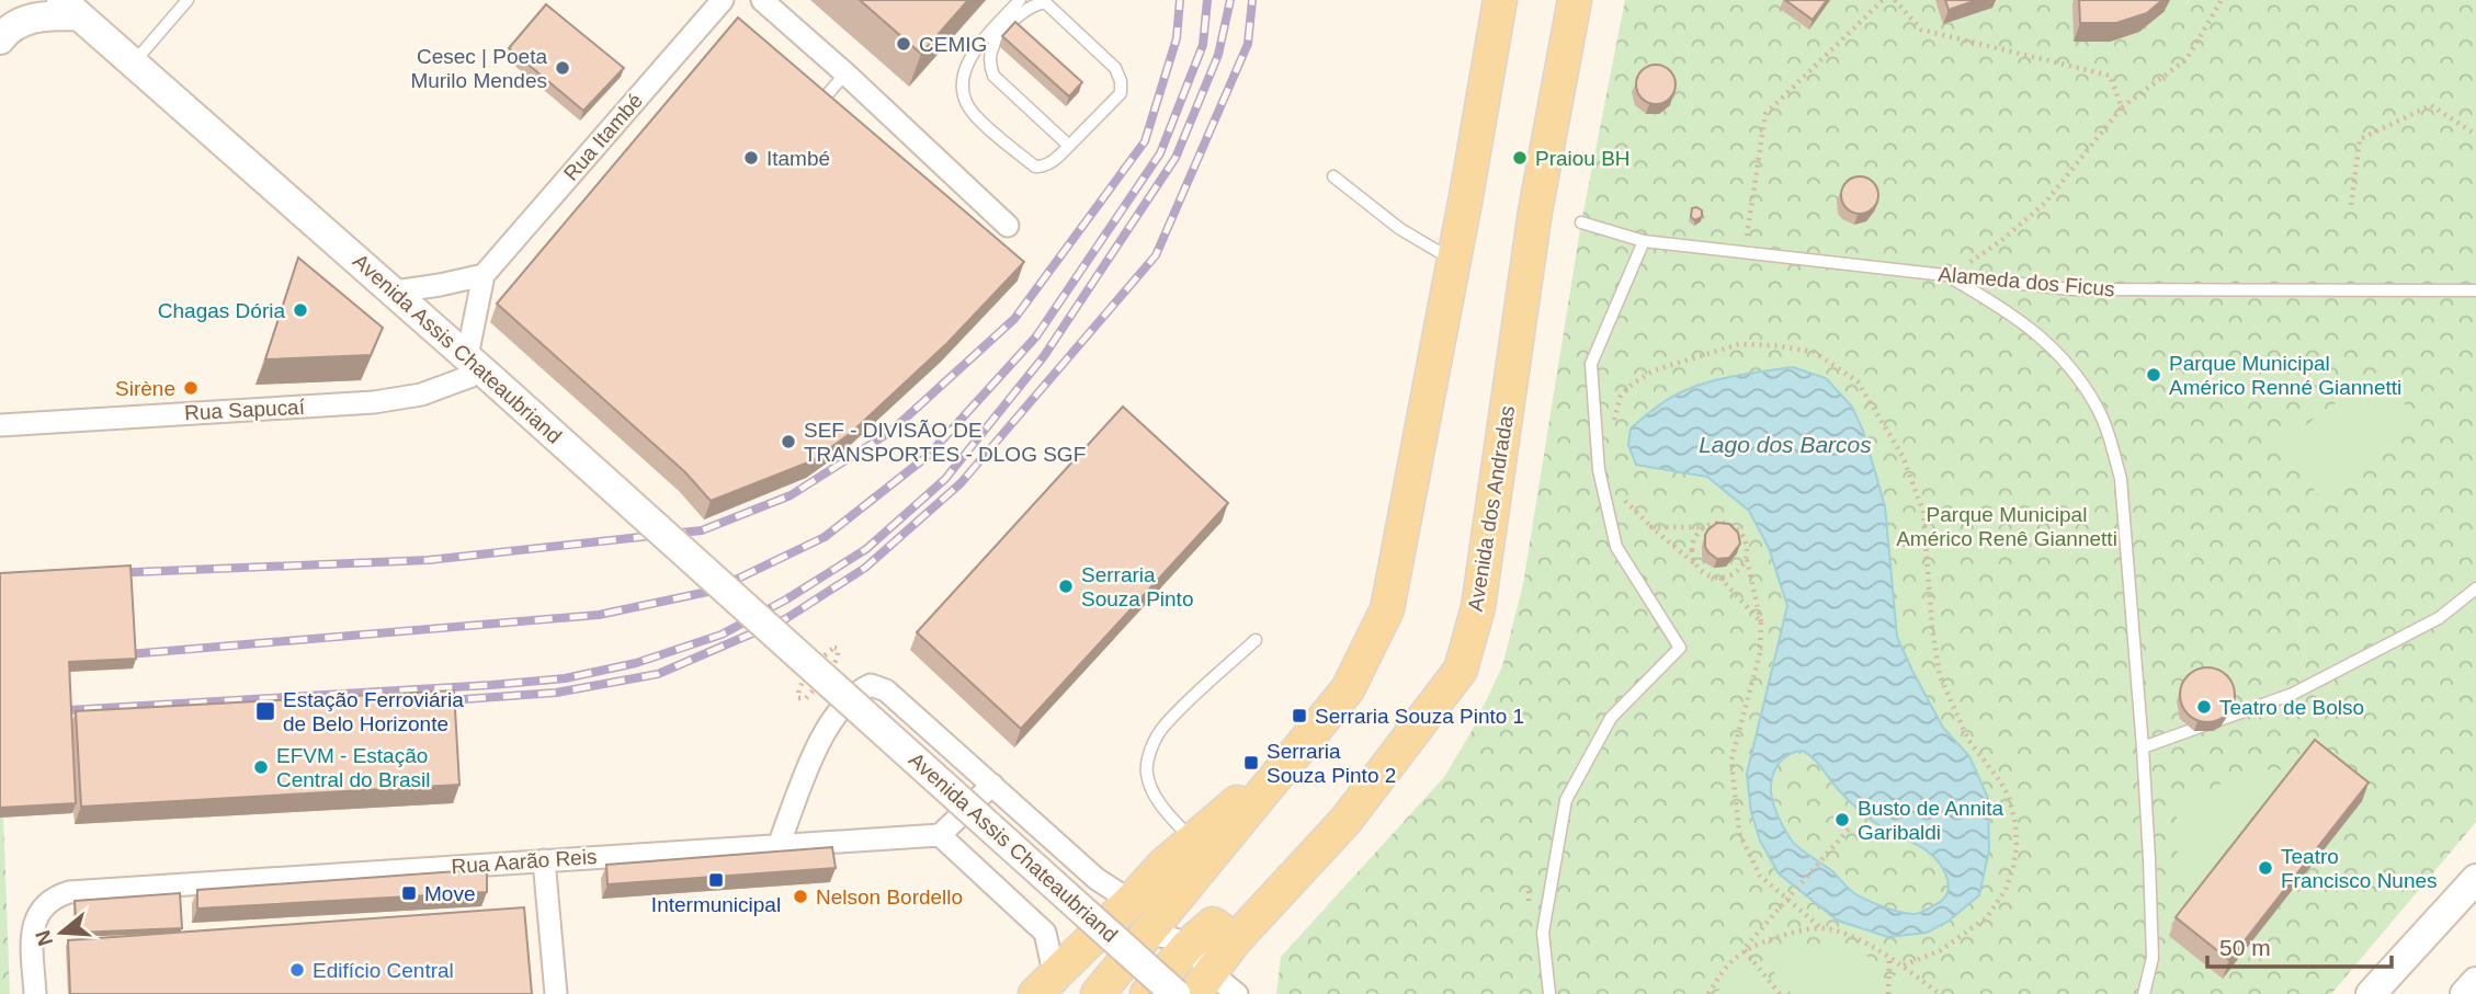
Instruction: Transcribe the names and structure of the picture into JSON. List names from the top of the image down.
{
  "streets": {
    "main road": ["Avenida dos Andradas"],
    "street": [
      "Rua Itambé",
      "Avenida Assis Chateaubriand",
      "Rua Sapucaí",
      "Rua Aarão Reis"
    ],
    "lane": ["Alameda dos Ficus"]
  },
  "crossings": [
    ["Rua Itambé", "Avenida Assis Chateaubriand"],
    ["Rua Itambé", "Rua Sapucaí"],
    ["Avenida Assis Chateaubriand", "Rua Sapucaí"],
    ["Avenida Assis Chateaubriand", "Rua Aarão Reis"]
  ],
  "water": ["Lago dos Barcos"],
  "parks": ["Parque Municipal Américo Renê Giannetti"],
  "places": {
    "other": [
      "CEMIG",
      "Cesec | Poeta Murilo Mendes",
      "Itambé",
      "Praiou BH",
      "Chagas Dória",
      "Parque Municipal Américo Renné Giannetti",
      "Sirène",
      "SEF - DIVISÃO DE TRANSPORTES - DLOG SGF",
      "Serraria Souza Pinto",
      "Teatro de Bolso",
      "EFVM - Estação Central do Brasil",
      "Busto de Annita Garibaldi",
      "Teatro Francisco Nunes",
      "Nelson Bordello",
      "Edifício Central"
    ],
    "transit": [
      "Estação Ferroviária de Belo Horizonte",
      "Serraria Souza Pinto 1",
      "Serraria Souza Pinto 2",
      "Intermunicipal",
      "Move"
    ]
  },
  "scale_bar": "50 m",
  "north": "left"
}
